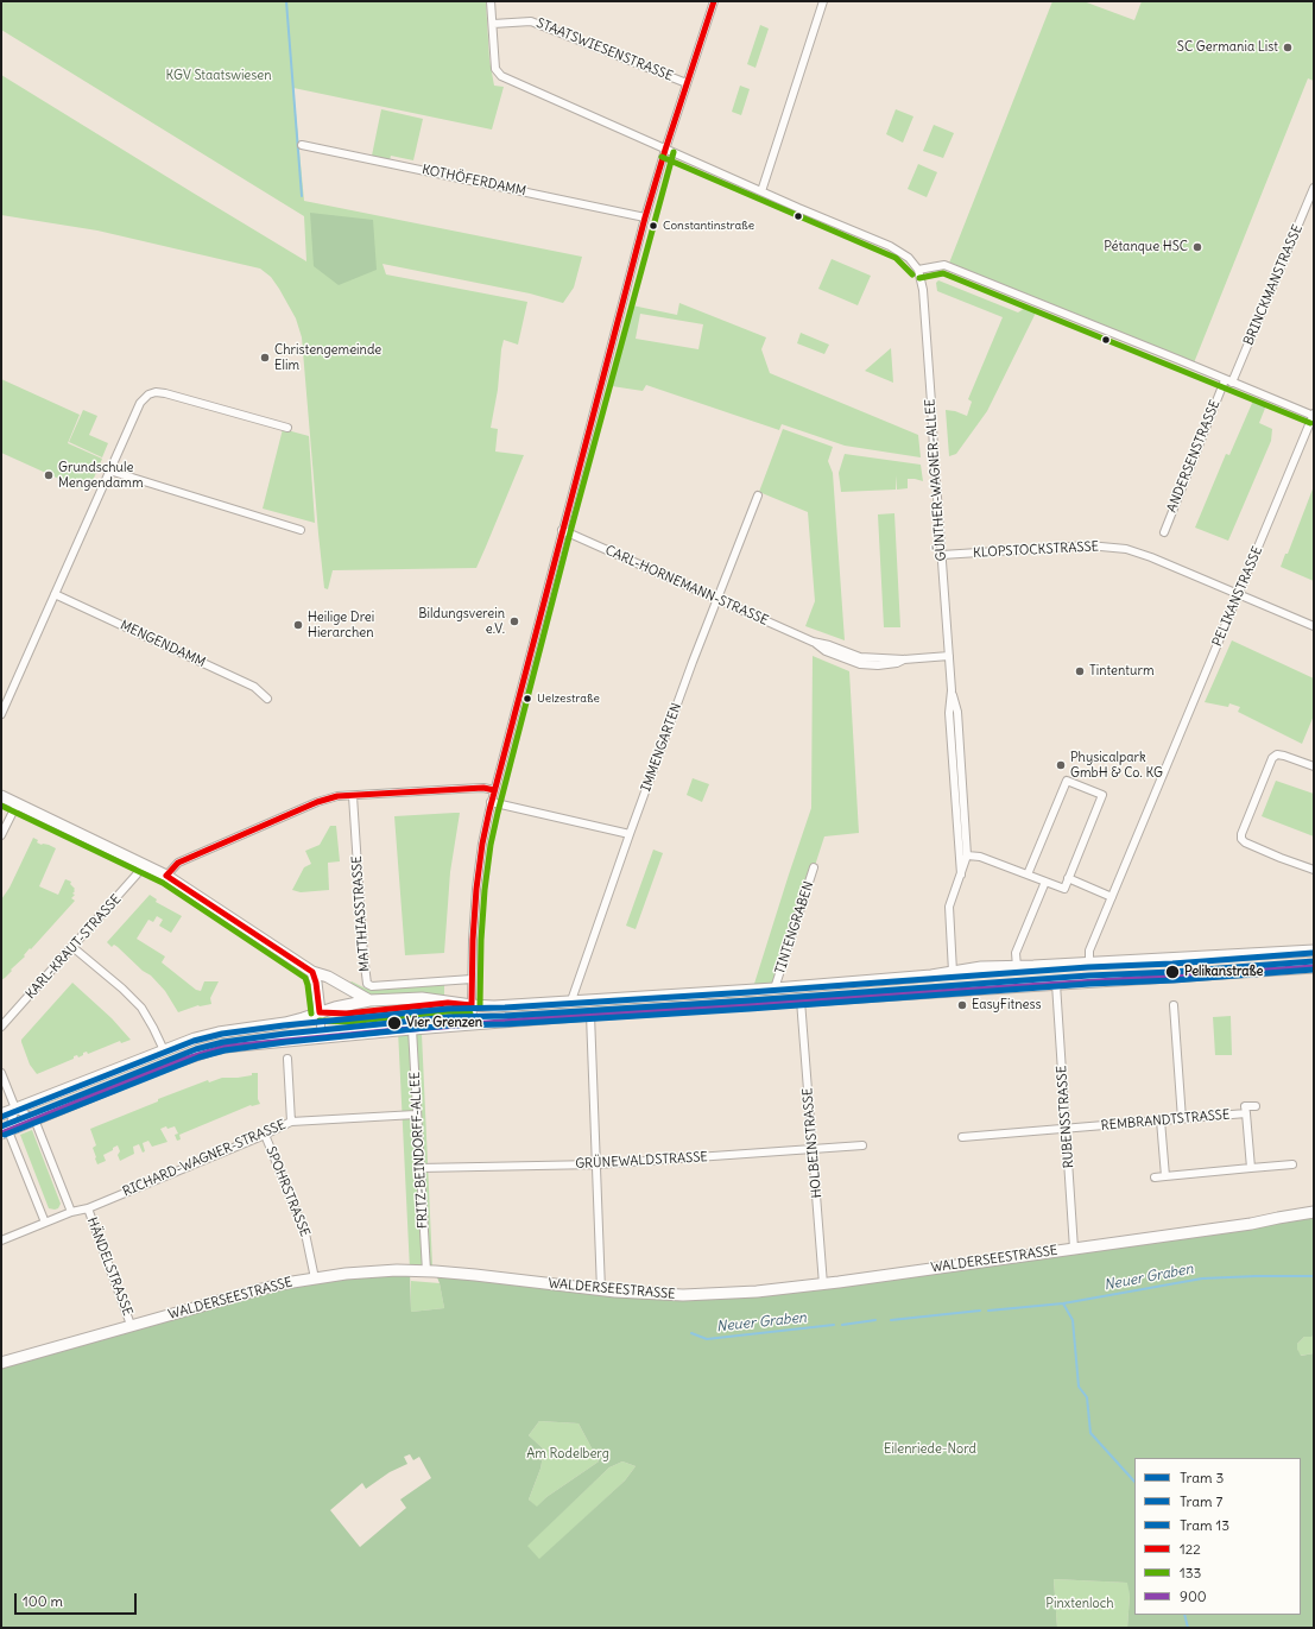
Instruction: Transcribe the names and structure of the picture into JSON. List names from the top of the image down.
{
  "streets": {
    "main road": ["WALDERSEESTRASSE"],
    "street": [
      "STAATSWIESENSTRASSE",
      "KOTHÖFERDAMM",
      "BRINCKMANSTRASSE",
      "ANDERSENSTRASSE",
      "GÜNTHER-WAGNER-ALLEE",
      "KLOPSTOCKSTRASSE",
      "CARL-HORNEMANN-STRASSE",
      "PELIKANSTRASSE",
      "MENGENDAMM",
      "IMMENGARTEN",
      "MATTHIASSTRASSE",
      "TINTENGRABEN",
      "KARL-KRAUT-STRASSE",
      "RUBENSSTRASSE",
      "REMBRANDTSTRASSE",
      "HOLBEINSTRASSE",
      "FRITZ-BEINDORFF-ALLEE",
      "RICHARD-WAGNER-STRASSE",
      "GRÜNEWALDSTRASSE",
      "SPOHRSTRASSE",
      "HÄNDELSTRASSE"
    ]
  },
  "crossings": [
    ["BRINCKMANSTRASSE", "ANDERSENSTRASSE"],
    ["GÜNTHER-WAGNER-ALLEE", "KLOPSTOCKSTRASSE"],
    ["GÜNTHER-WAGNER-ALLEE", "CARL-HORNEMANN-STRASSE"],
    ["KLOPSTOCKSTRASSE", "PELIKANSTRASSE"],
    ["CARL-HORNEMANN-STRASSE", "IMMENGARTEN"],
    ["RUBENSSTRASSE", "REMBRANDTSTRASSE"],
    ["RUBENSSTRASSE", "WALDERSEESTRASSE"],
    ["HOLBEINSTRASSE", "GRÜNEWALDSTRASSE"],
    ["HOLBEINSTRASSE", "WALDERSEESTRASSE"],
    ["FRITZ-BEINDORFF-ALLEE", "RICHARD-WAGNER-STRASSE"],
    ["FRITZ-BEINDORFF-ALLEE", "GRÜNEWALDSTRASSE"],
    ["FRITZ-BEINDORFF-ALLEE", "WALDERSEESTRASSE"],
    ["RICHARD-WAGNER-STRASSE", "SPOHRSTRASSE"],
    ["RICHARD-WAGNER-STRASSE", "HÄNDELSTRASSE"],
    ["SPOHRSTRASSE", "WALDERSEESTRASSE"],
    ["WALDERSEESTRASSE", "HÄNDELSTRASSE"]
  ],
  "water": ["Neuer Graben"],
  "parks": [
    "KGV Staatswiesen",
    "Eilenriede-Nord",
    "Am Rodelberg",
    "Pinxtenloch"
  ],
  "places": [
    "SC Germania List",
    "Constantinstraße",
    "Pétanque HSC",
    "Christengemeinde Elim",
    "Grundschule Mengendamm",
    "Bildungsverein e.V.",
    "Heilige Drei Hierarchen",
    "Tintenturm",
    "Uelzestraße",
    "Physicalpark GmbH & Co. KG",
    "Pelikanstraße",
    "EasyFitness",
    "Vier Grenzen"
  ],
  "lines": [
    "transit line 122",
    "transit line 133",
    "tram line 13",
    "tram line 3",
    "transit line 900",
    "tram line 7"
  ],
  "legend": [
    "Tram 3",
    "Tram 7",
    "Tram 13",
    "122",
    "133",
    "900"
  ],
  "scale_bar": "100 m"
}
